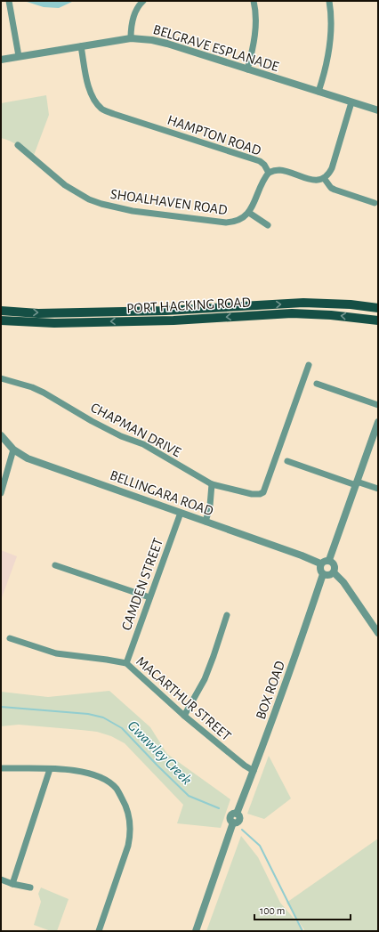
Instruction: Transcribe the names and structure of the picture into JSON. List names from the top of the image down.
{
  "streets": {
    "main road": ["PORT HACKING ROAD"],
    "street": [
      "BELGRAVE ESPLANADE",
      "HAMPTON ROAD",
      "SHOALHAVEN ROAD",
      "CHAPMAN DRIVE",
      "BELLINGARA ROAD",
      "CAMDEN STREET",
      "BOX ROAD",
      "MACARTHUR STREET"
    ]
  },
  "crossings": [
    ["BELGRAVE ESPLANADE", "HAMPTON ROAD"],
    ["BELLINGARA ROAD", "CAMDEN STREET"],
    ["BELLINGARA ROAD", "BOX ROAD"],
    ["CAMDEN STREET", "MACARTHUR STREET"],
    ["BOX ROAD", "MACARTHUR STREET"]
  ],
  "water": ["Gwawley Creek"],
  "scale_bar": "100 m"
}
